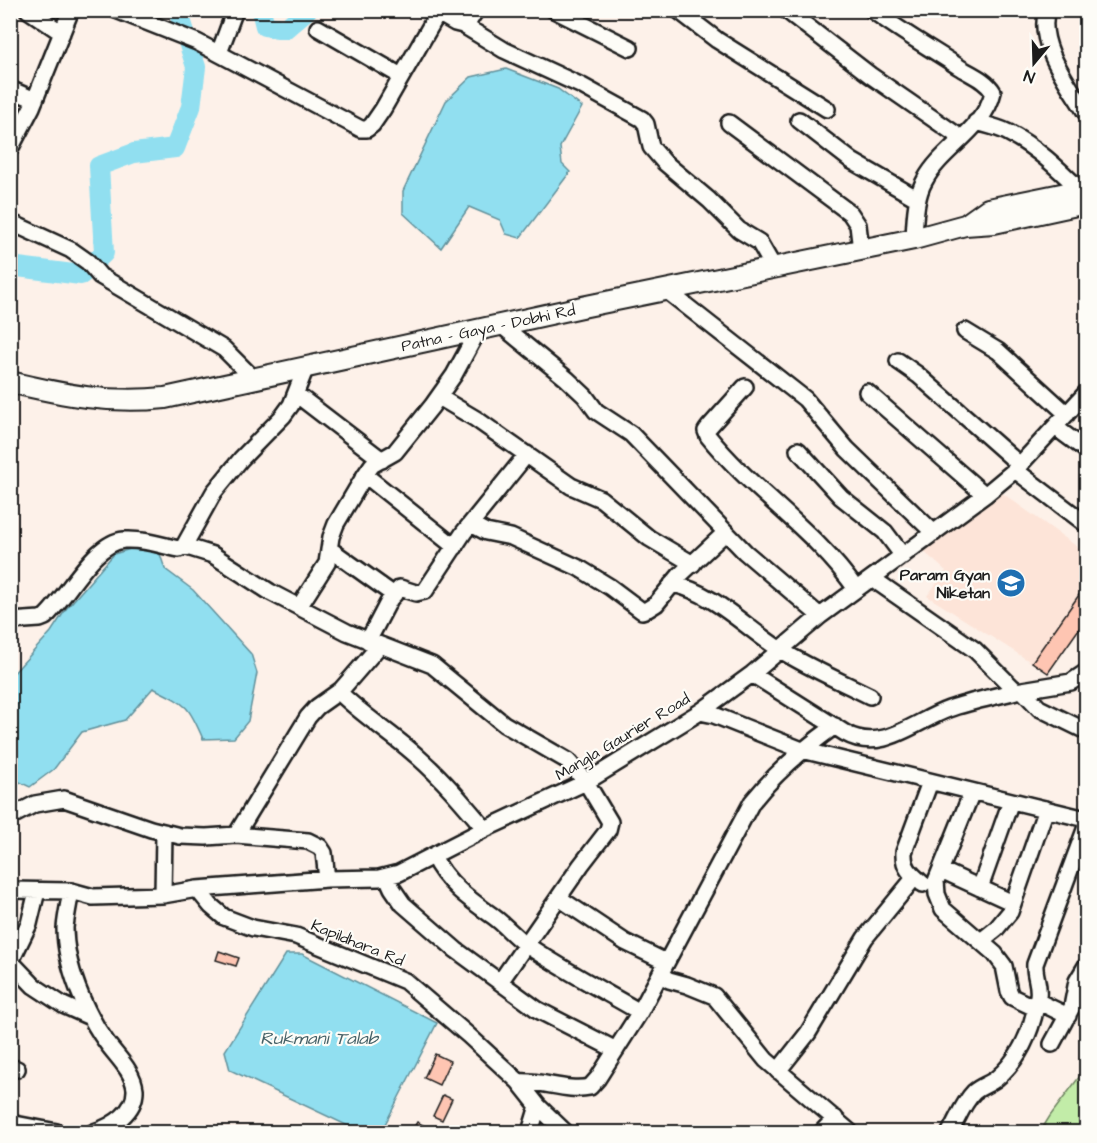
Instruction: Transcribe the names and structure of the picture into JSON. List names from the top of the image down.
{
  "streets": {
    "main road": ["Patna - Gaya - Dobhi Rd"],
    "street": ["Mangla Gaurier Road", "Kapildhara Rd"]
  },
  "crossings": [
    ["Mangla Gaurier Road", "Kapildhara Rd"]
  ],
  "water": ["Rukmani Talab"],
  "places": {
    "school or university": ["Param Gyan Niketan"]
  },
  "north": "bottom"
}
